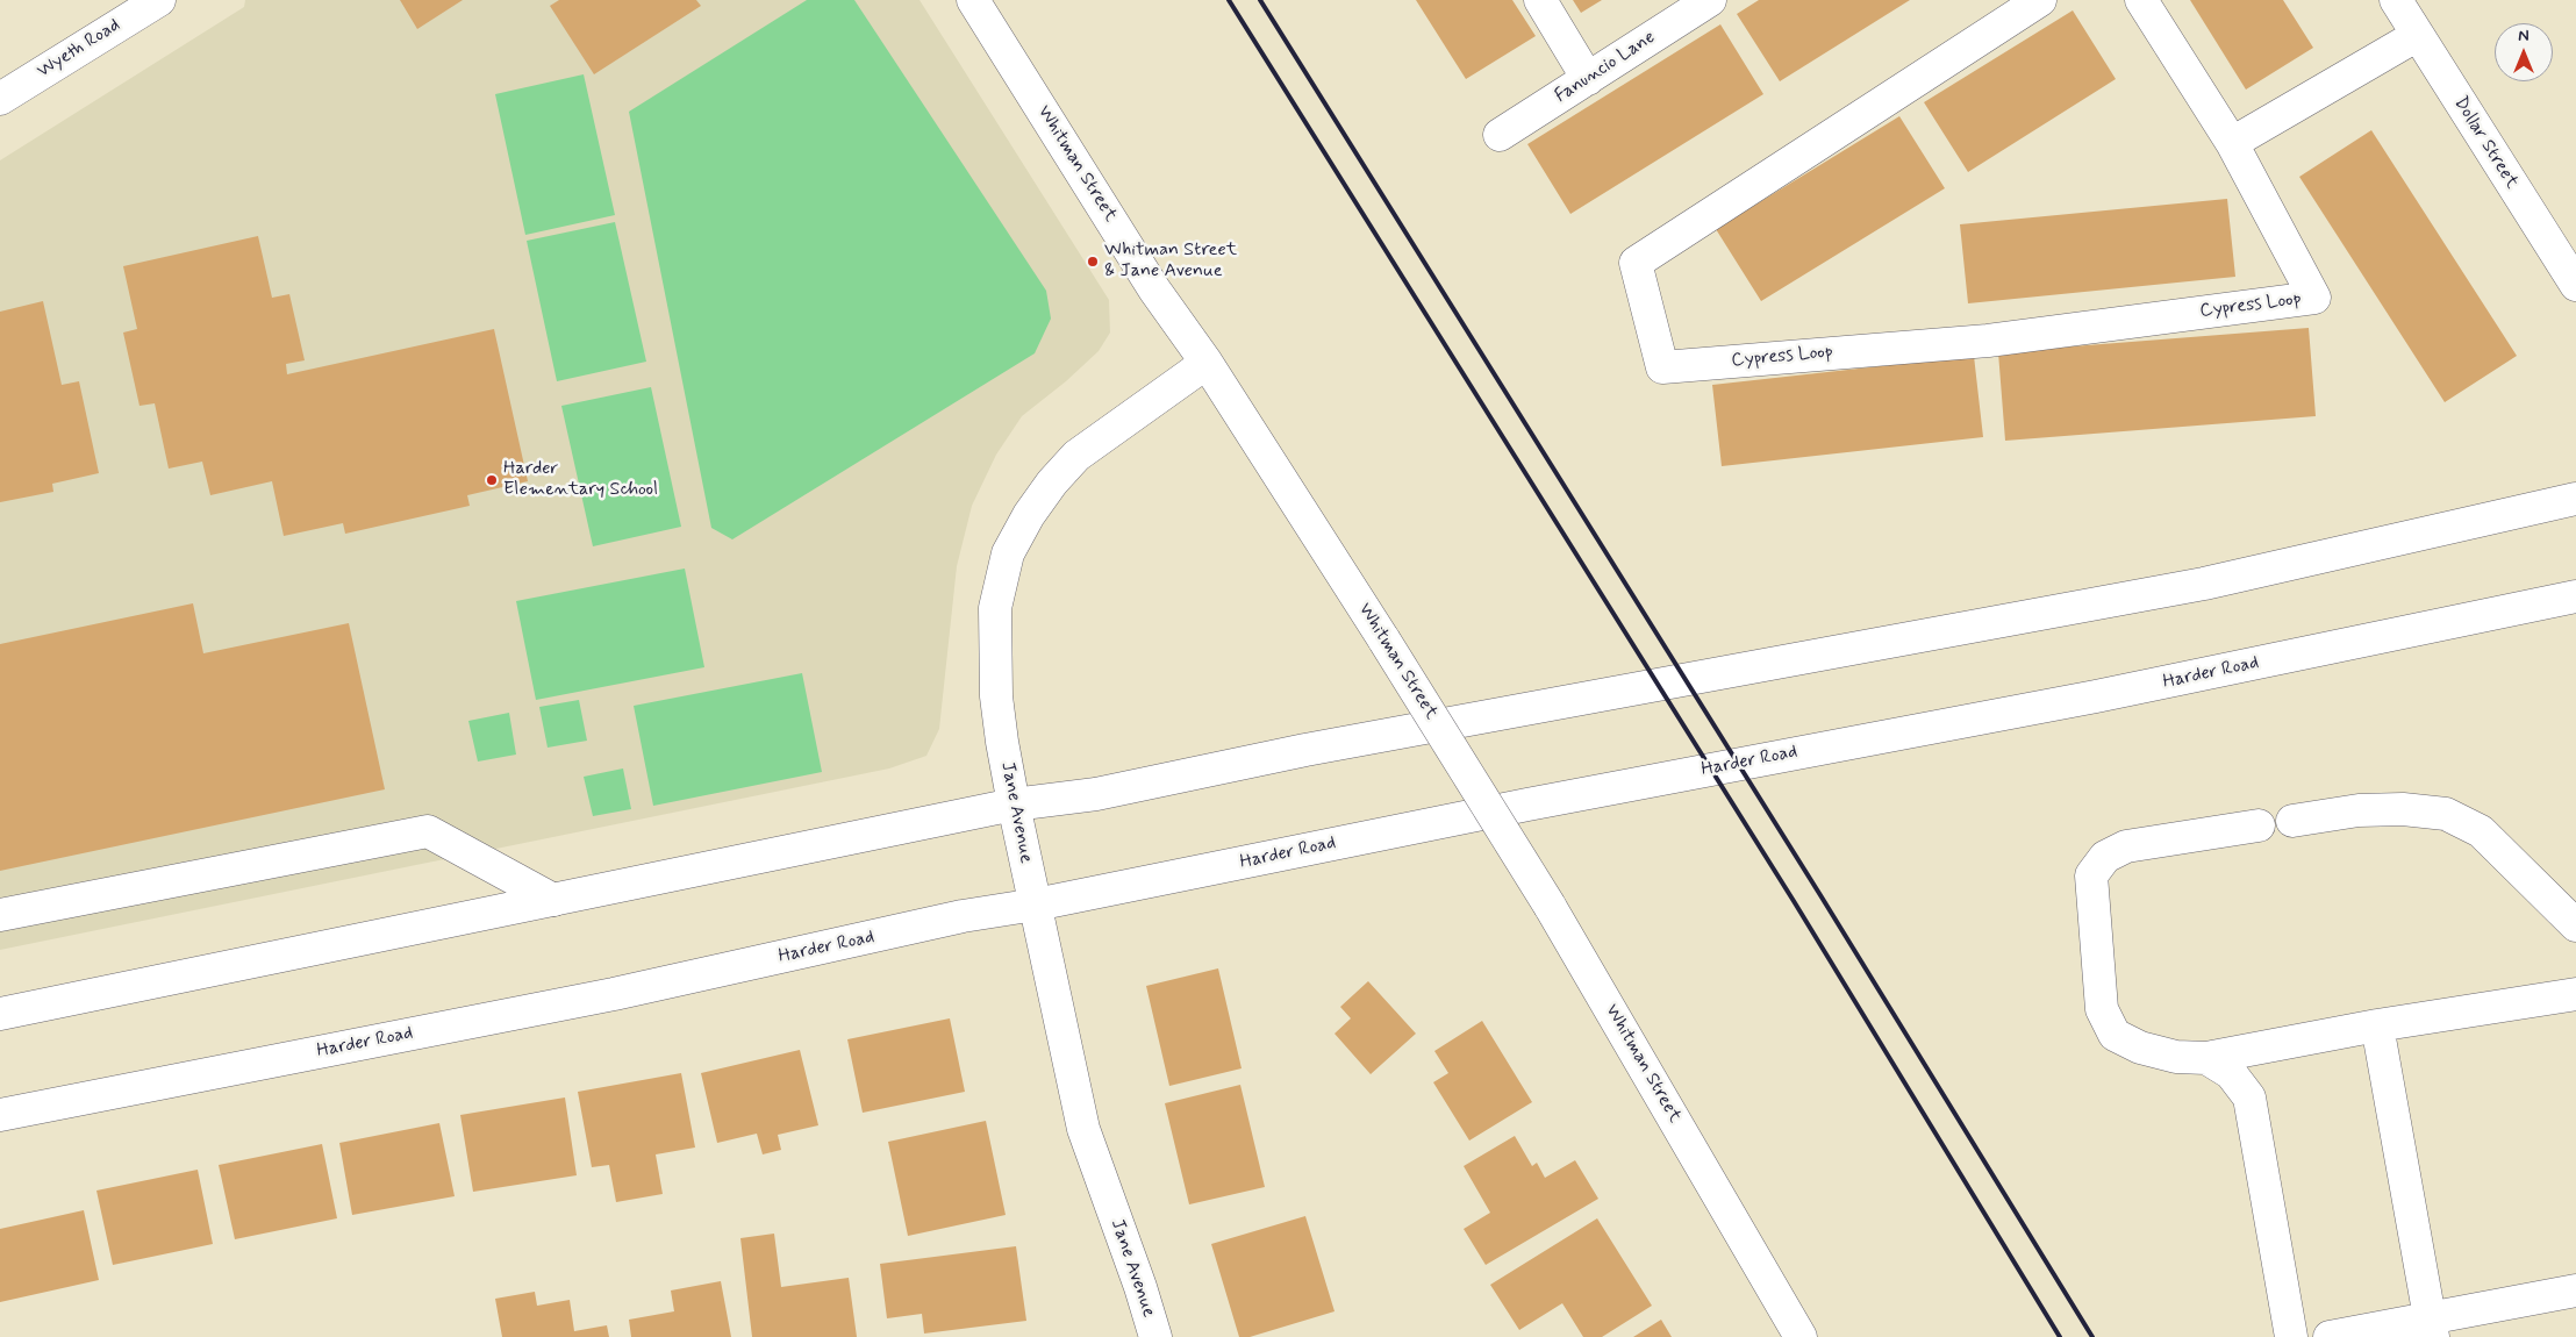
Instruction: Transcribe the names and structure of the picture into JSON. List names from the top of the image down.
{
  "streets": {
    "street": [
      "Wyeth Road",
      "Fanuncio Lane",
      "Dollar Street",
      "Whitman Street",
      "Cypress Loop",
      "Harder Road",
      "Jane Avenue"
    ]
  },
  "crossings": [
    ["Whitman Street", "Jane Avenue"],
    ["Harder Road", "Jane Avenue"]
  ],
  "places": ["Whitman Street & Jane Avenue", "Harder Elementary School"],
  "north": "top"
}
